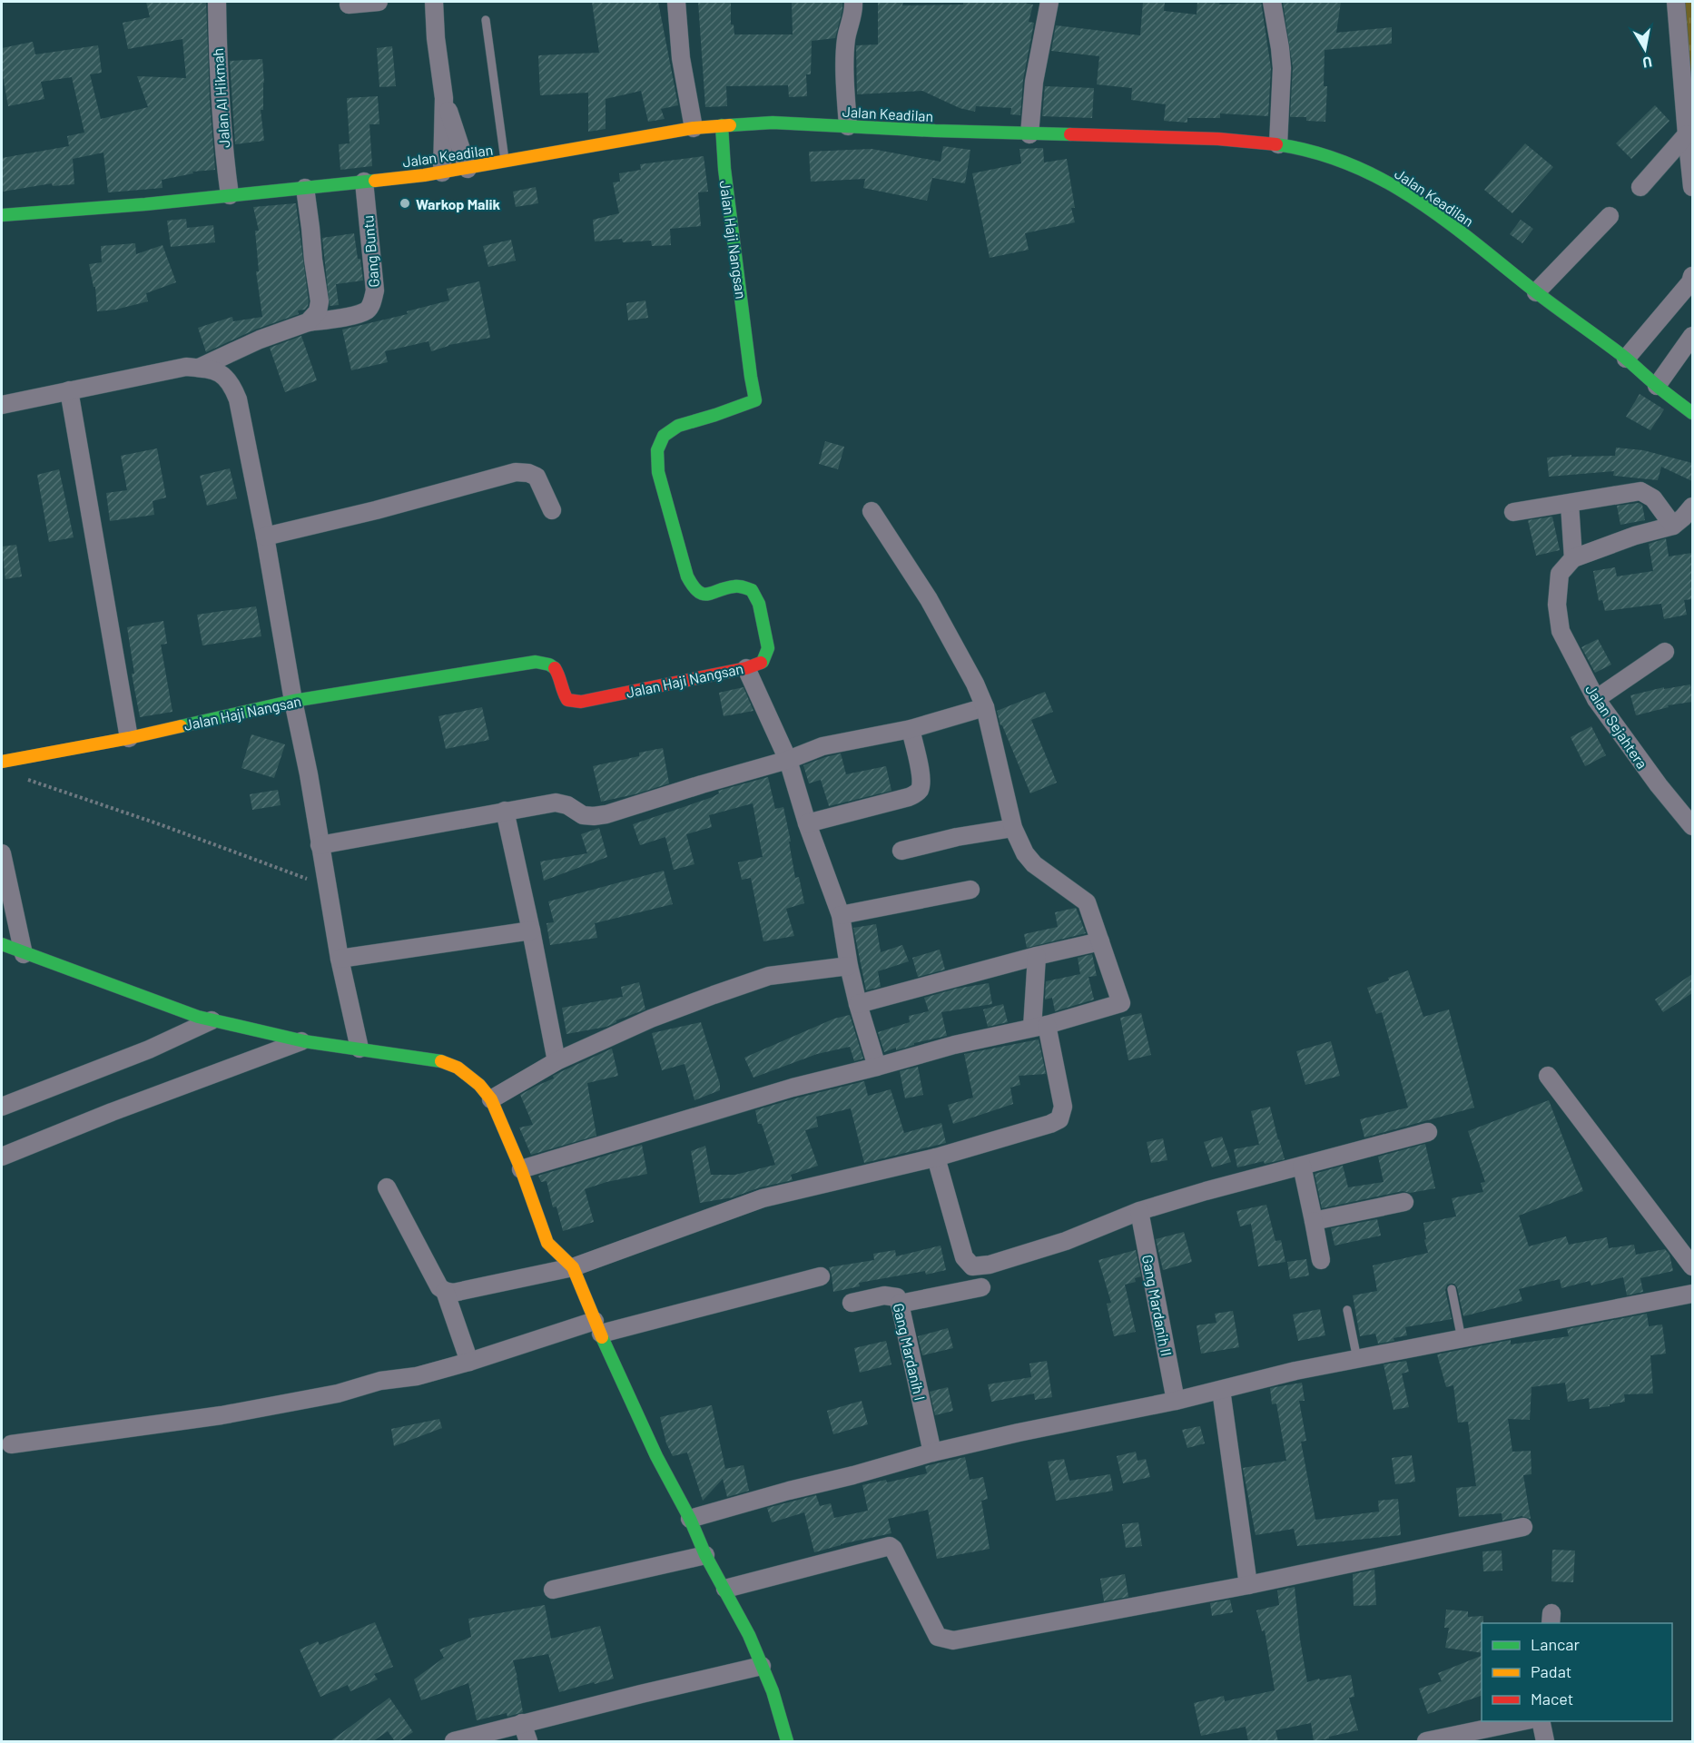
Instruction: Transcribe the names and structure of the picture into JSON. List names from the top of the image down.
{
  "streets": {
    "street": [
      "Jalan Al Hikmah",
      "Jalan Keadilan",
      "Jalan Haji Nangsan",
      "Gang Buntu",
      "Jalan Sejahtera",
      "Gang Mardanih II",
      "Gang Mardanih I"
    ]
  },
  "crossings": [
    ["Jalan Al Hikmah", "Jalan Keadilan"],
    ["Jalan Keadilan", "Jalan Haji Nangsan"],
    ["Jalan Keadilan", "Gang Buntu"]
  ],
  "places": ["Warkop Malik"],
  "legend": ["Lancar", "Padat", "Macet"],
  "north": "bottom"
}
